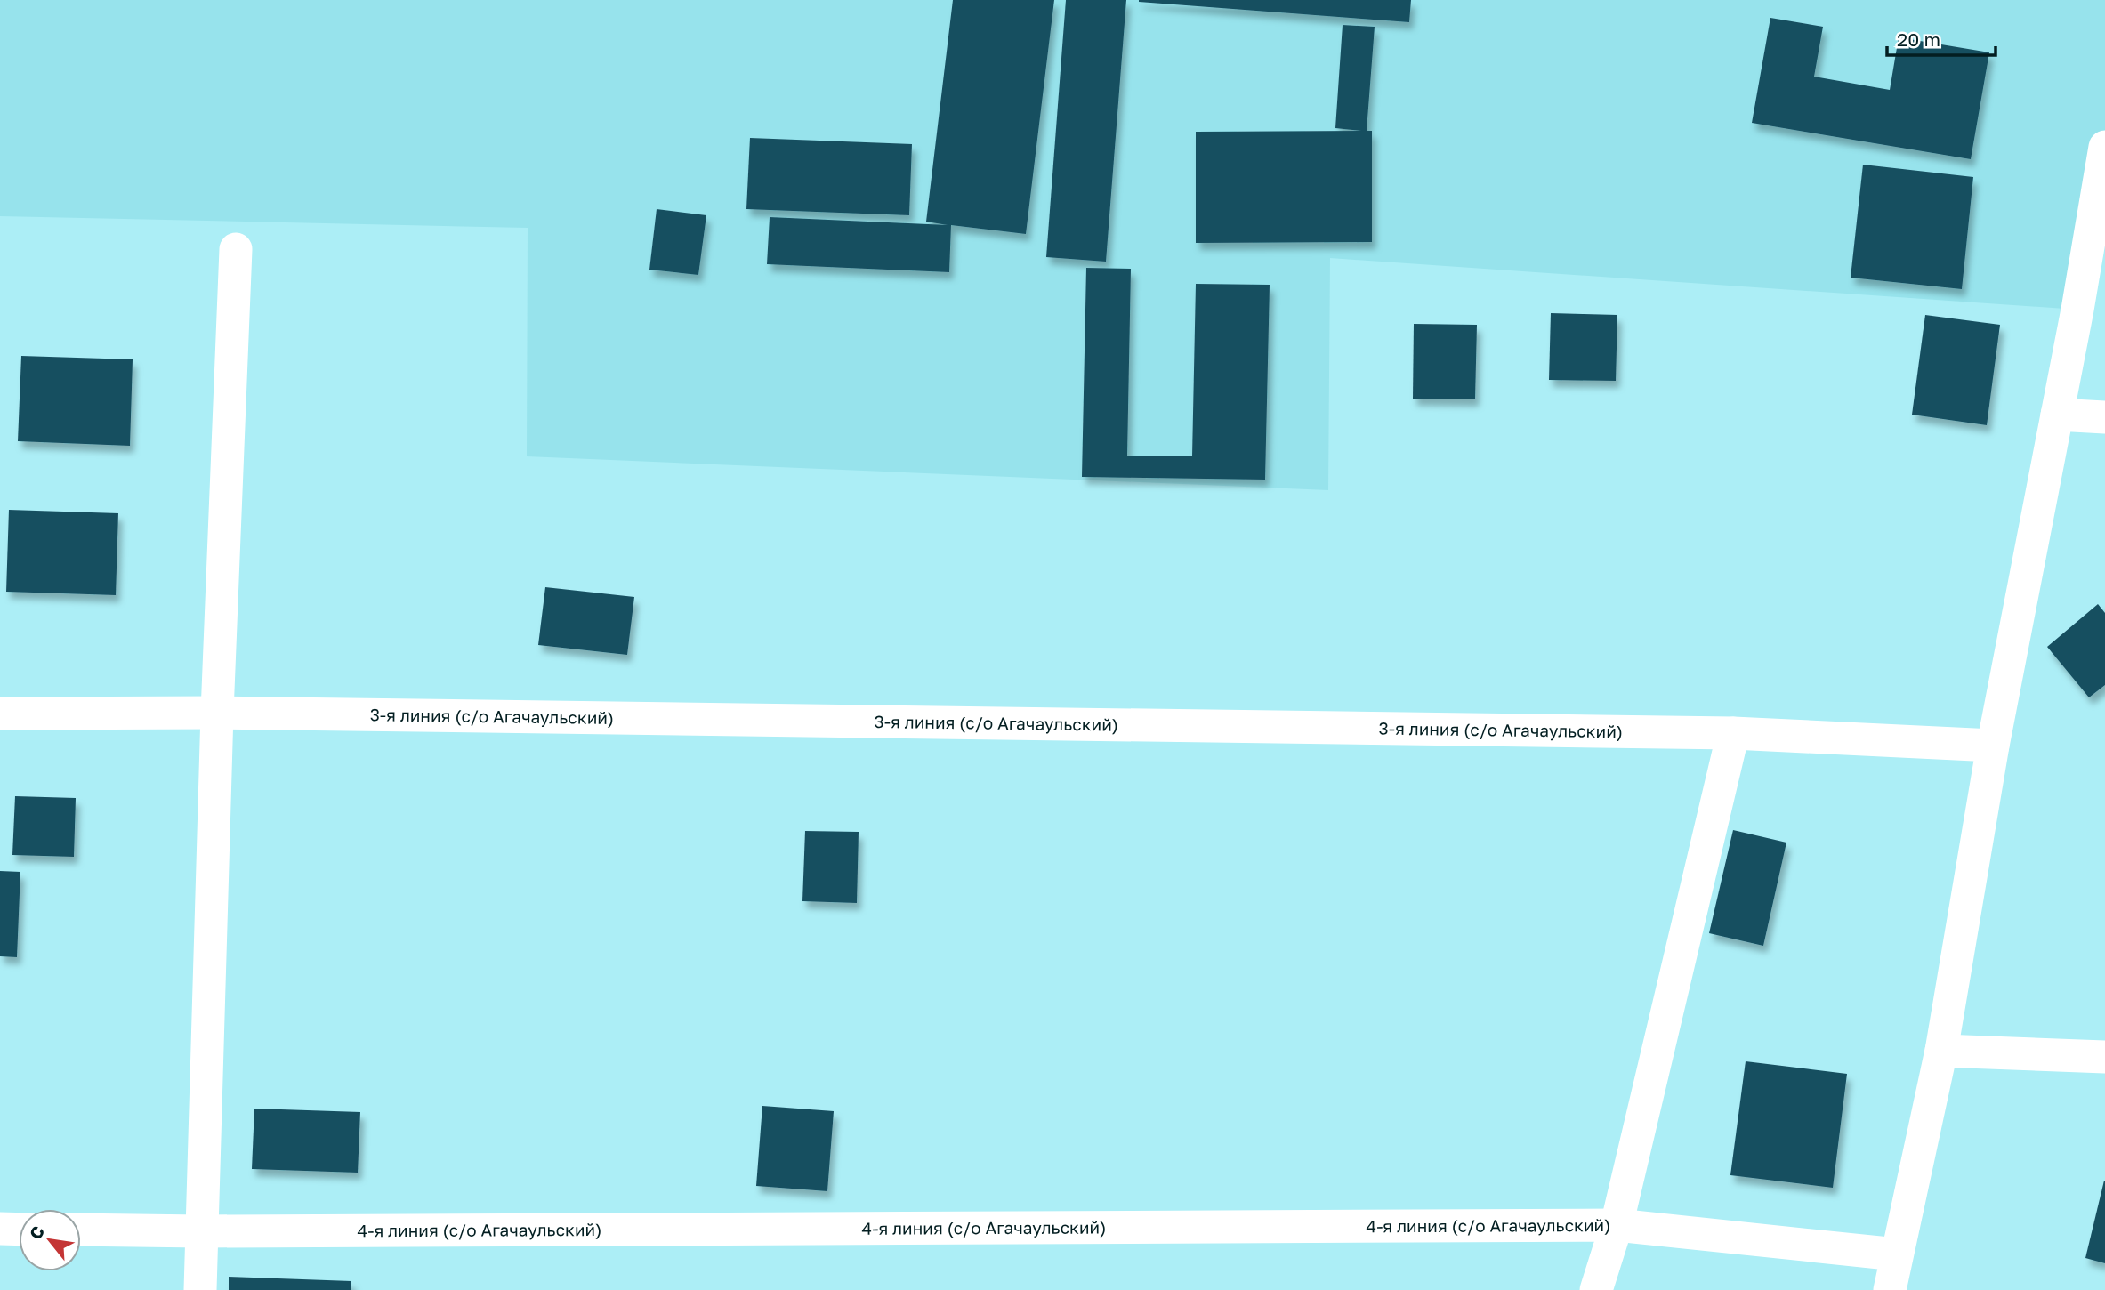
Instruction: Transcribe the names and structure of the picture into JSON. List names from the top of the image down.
{
  "streets": {
    "street": ["3-я линия (с/о Агачаульский)", "4-я линия (с/о Агачаульский)"]
  },
  "scale_bar": "20 m",
  "north": "top left"
}
